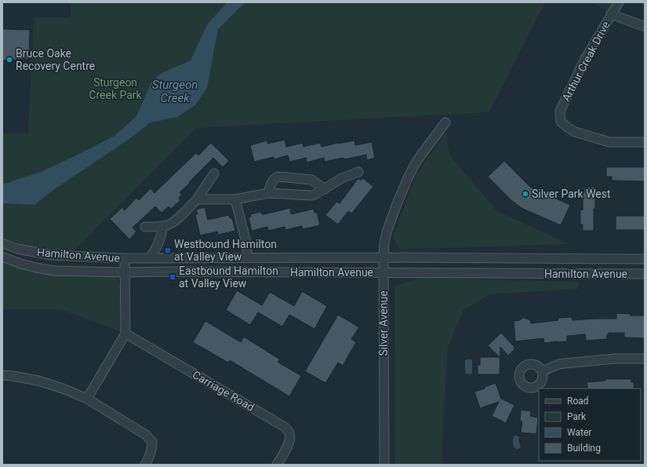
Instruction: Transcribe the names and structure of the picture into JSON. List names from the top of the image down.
{
  "streets": {
    "street": [
      "Arthur Creak Drive",
      "Hamilton Avenue",
      "Silver Avenue",
      "Carriage Road"
    ]
  },
  "crossings": [
    ["Hamilton Avenue", "Silver Avenue"]
  ],
  "water": ["Sturgeon Creek"],
  "parks": ["Sturgeon Creek Park"],
  "places": {
    "other": ["Bruce Oake Recovery Centre", "Silver Park West"],
    "transit": ["Westbound Hamilton at Valley View", "Eastbound Hamilton at Valley View"]
  },
  "legend": [
    "Road",
    "Park",
    "Water",
    "Building"
  ]
}
